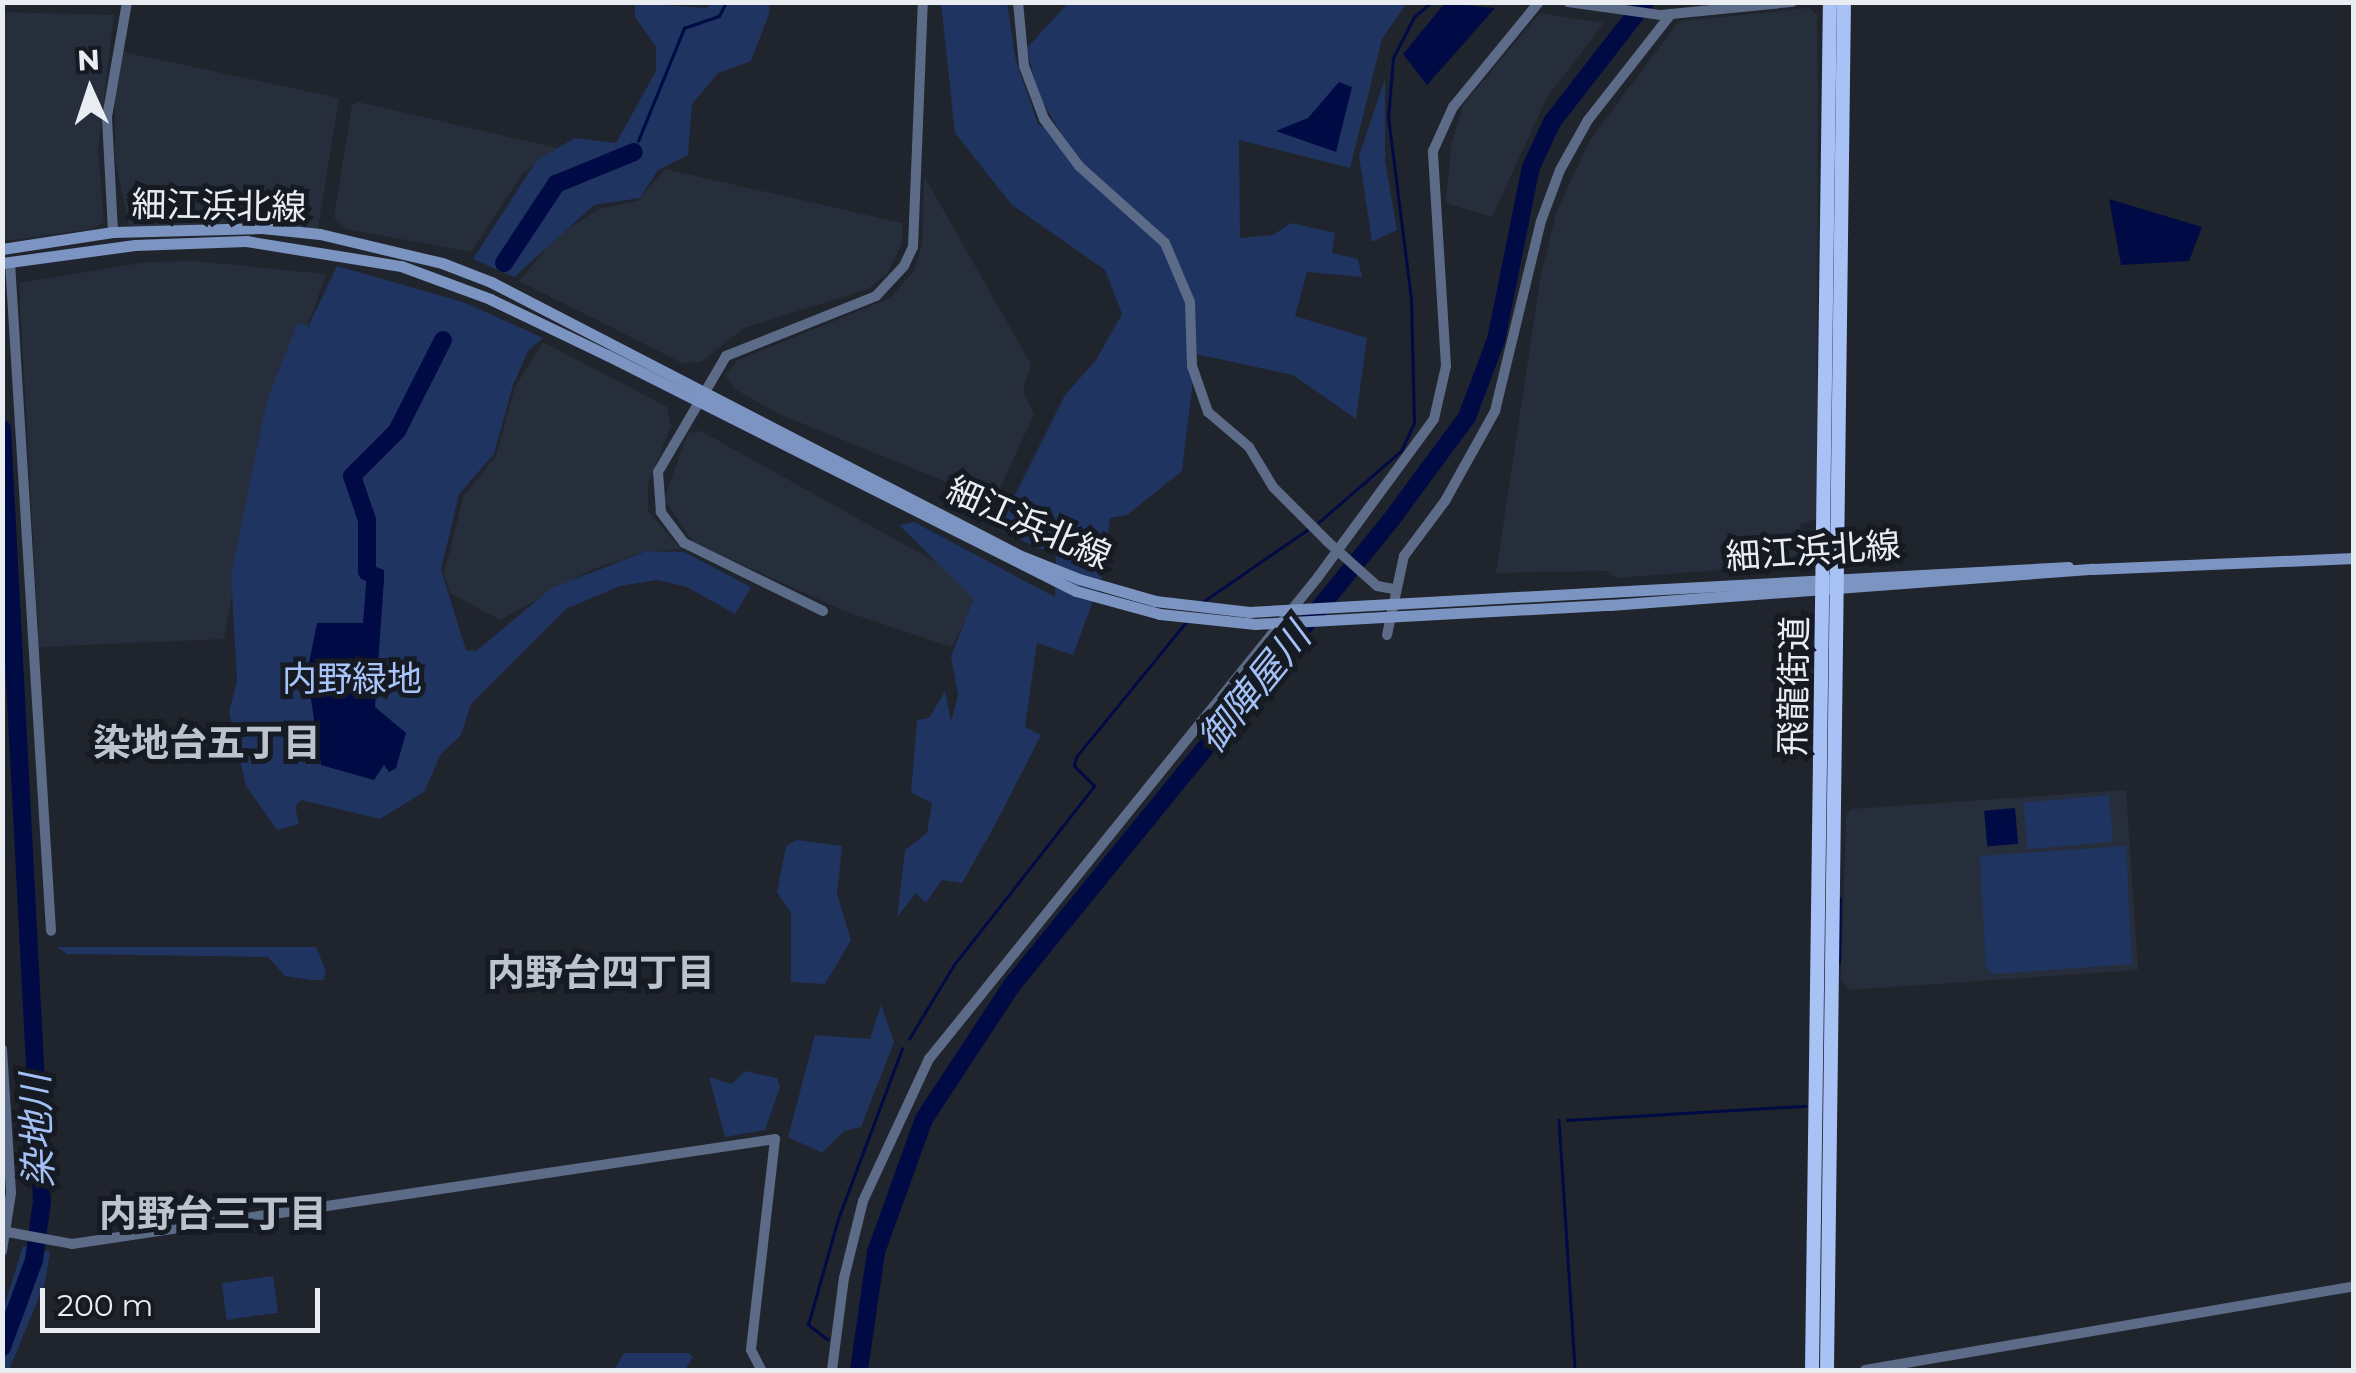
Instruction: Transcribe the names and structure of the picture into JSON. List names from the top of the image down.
{
  "streets": {
    "highway": ["飛龍街道"],
    "main road": ["細江浜北線"]
  },
  "crossings": [
    ["細江浜北線", "飛龍街道"]
  ],
  "districts": ["染地台五丁目", "内野台四丁目", "内野台三丁目"],
  "water": ["御陣屋川", "染地川"],
  "parks": ["内野緑地"],
  "scale_bar": "200 m",
  "north": "top"
}
